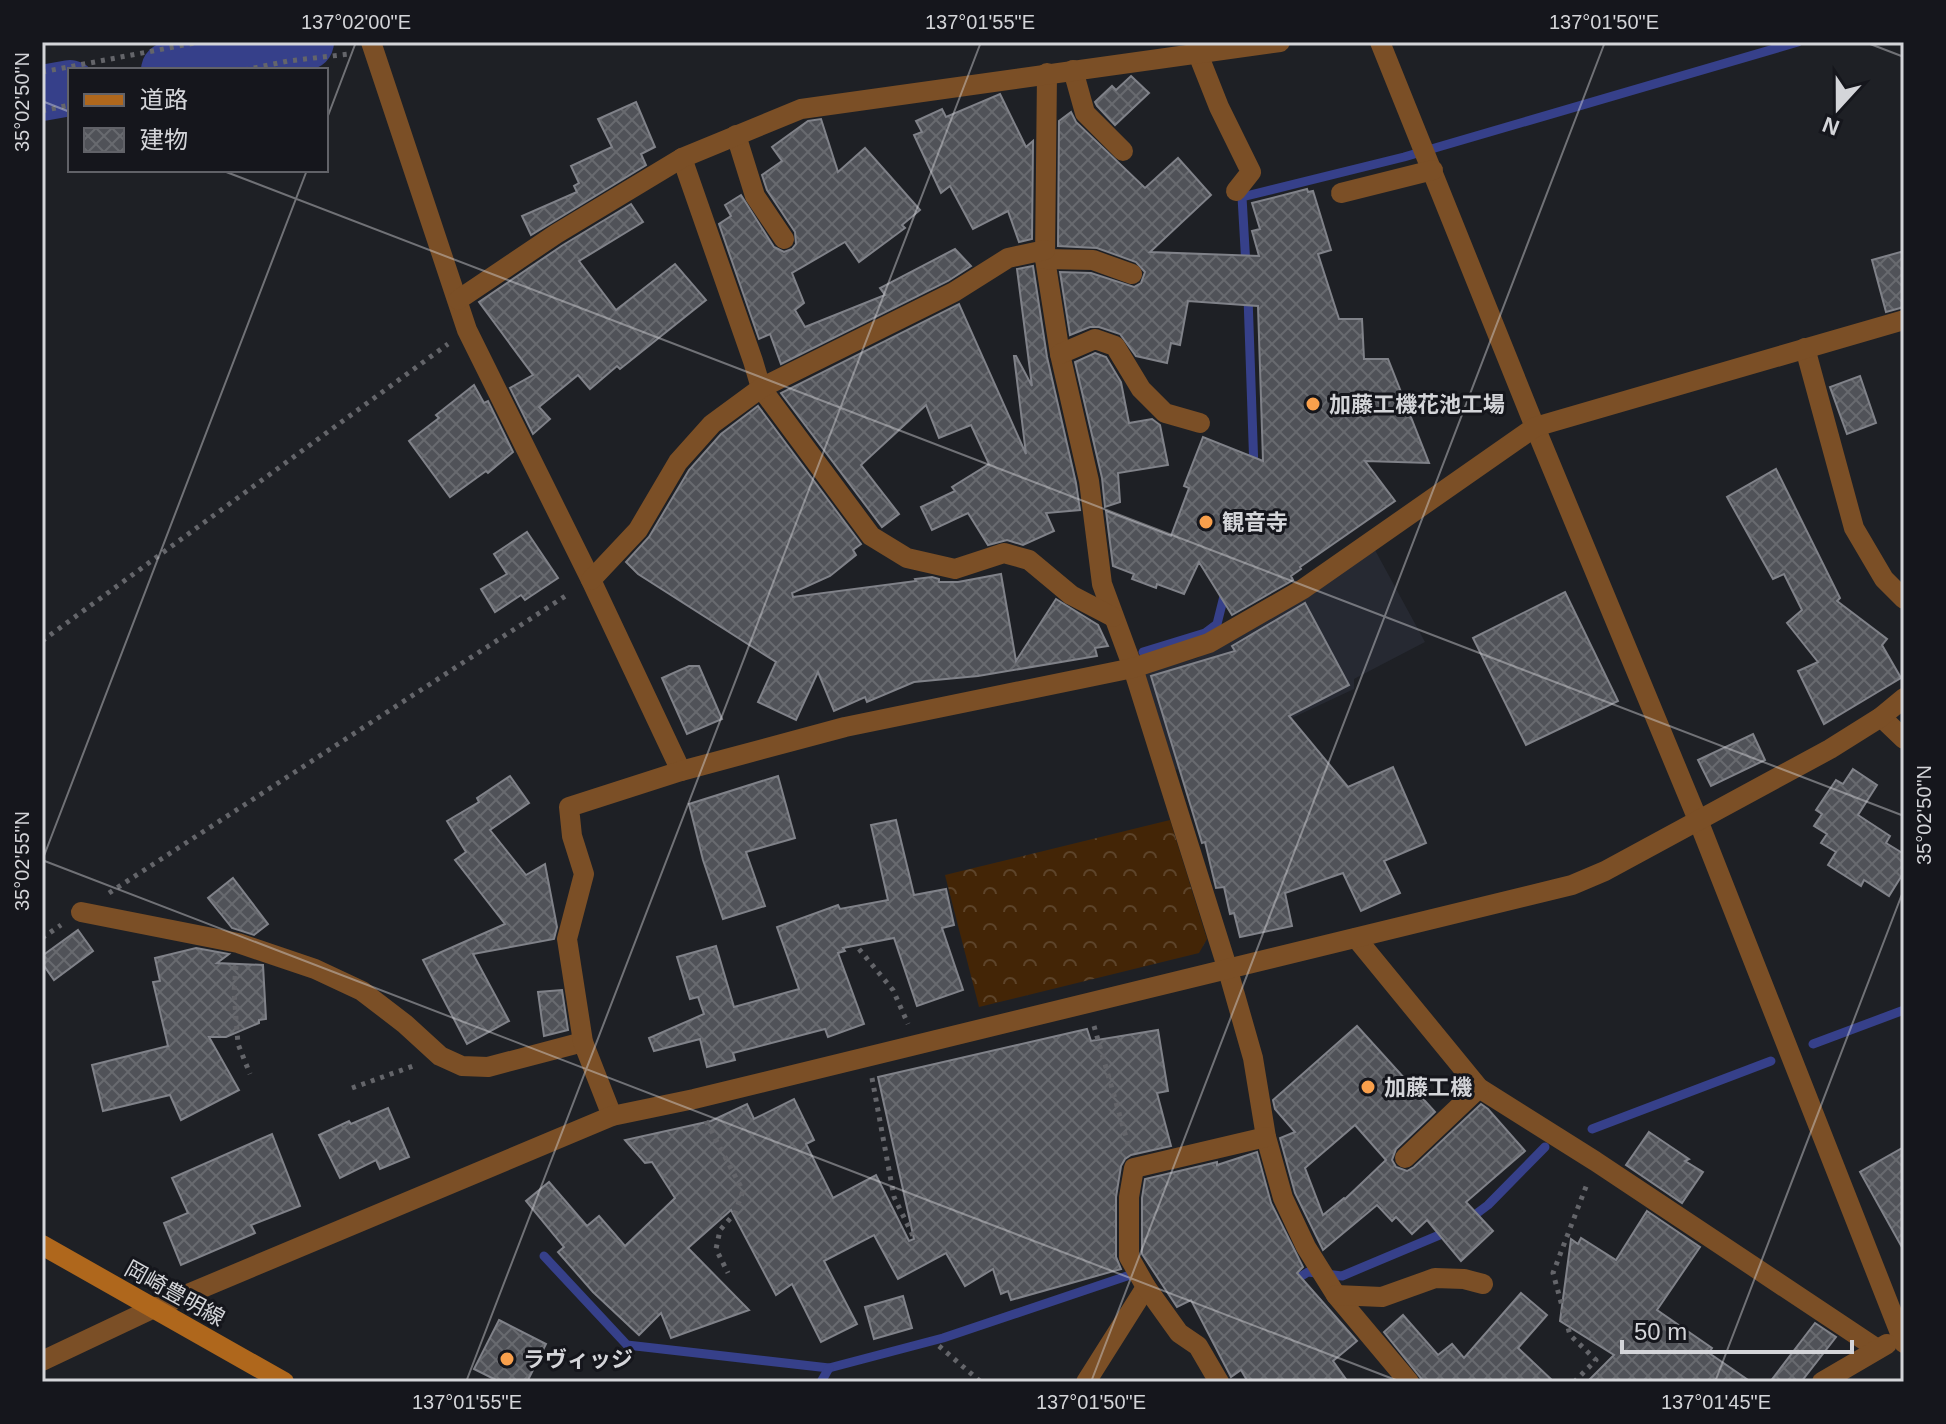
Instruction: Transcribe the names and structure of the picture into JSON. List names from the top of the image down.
{
  "streets": {
    "main road": ["岡崎豊明線"]
  },
  "places": [
    "加藤工機花池工場",
    "観音寺",
    "加藤工機",
    "ラヴィッジ"
  ],
  "legend": ["道路", "建物"],
  "scale_bar": "50 m",
  "north": "bottom",
  "coordinates": [
    "137°02'00\"E",
    "137°01'55\"E",
    "137°01'50\"E",
    "35°02'50\"N",
    "35°02'55\"N",
    "137°01'45\"E"
  ]
}
